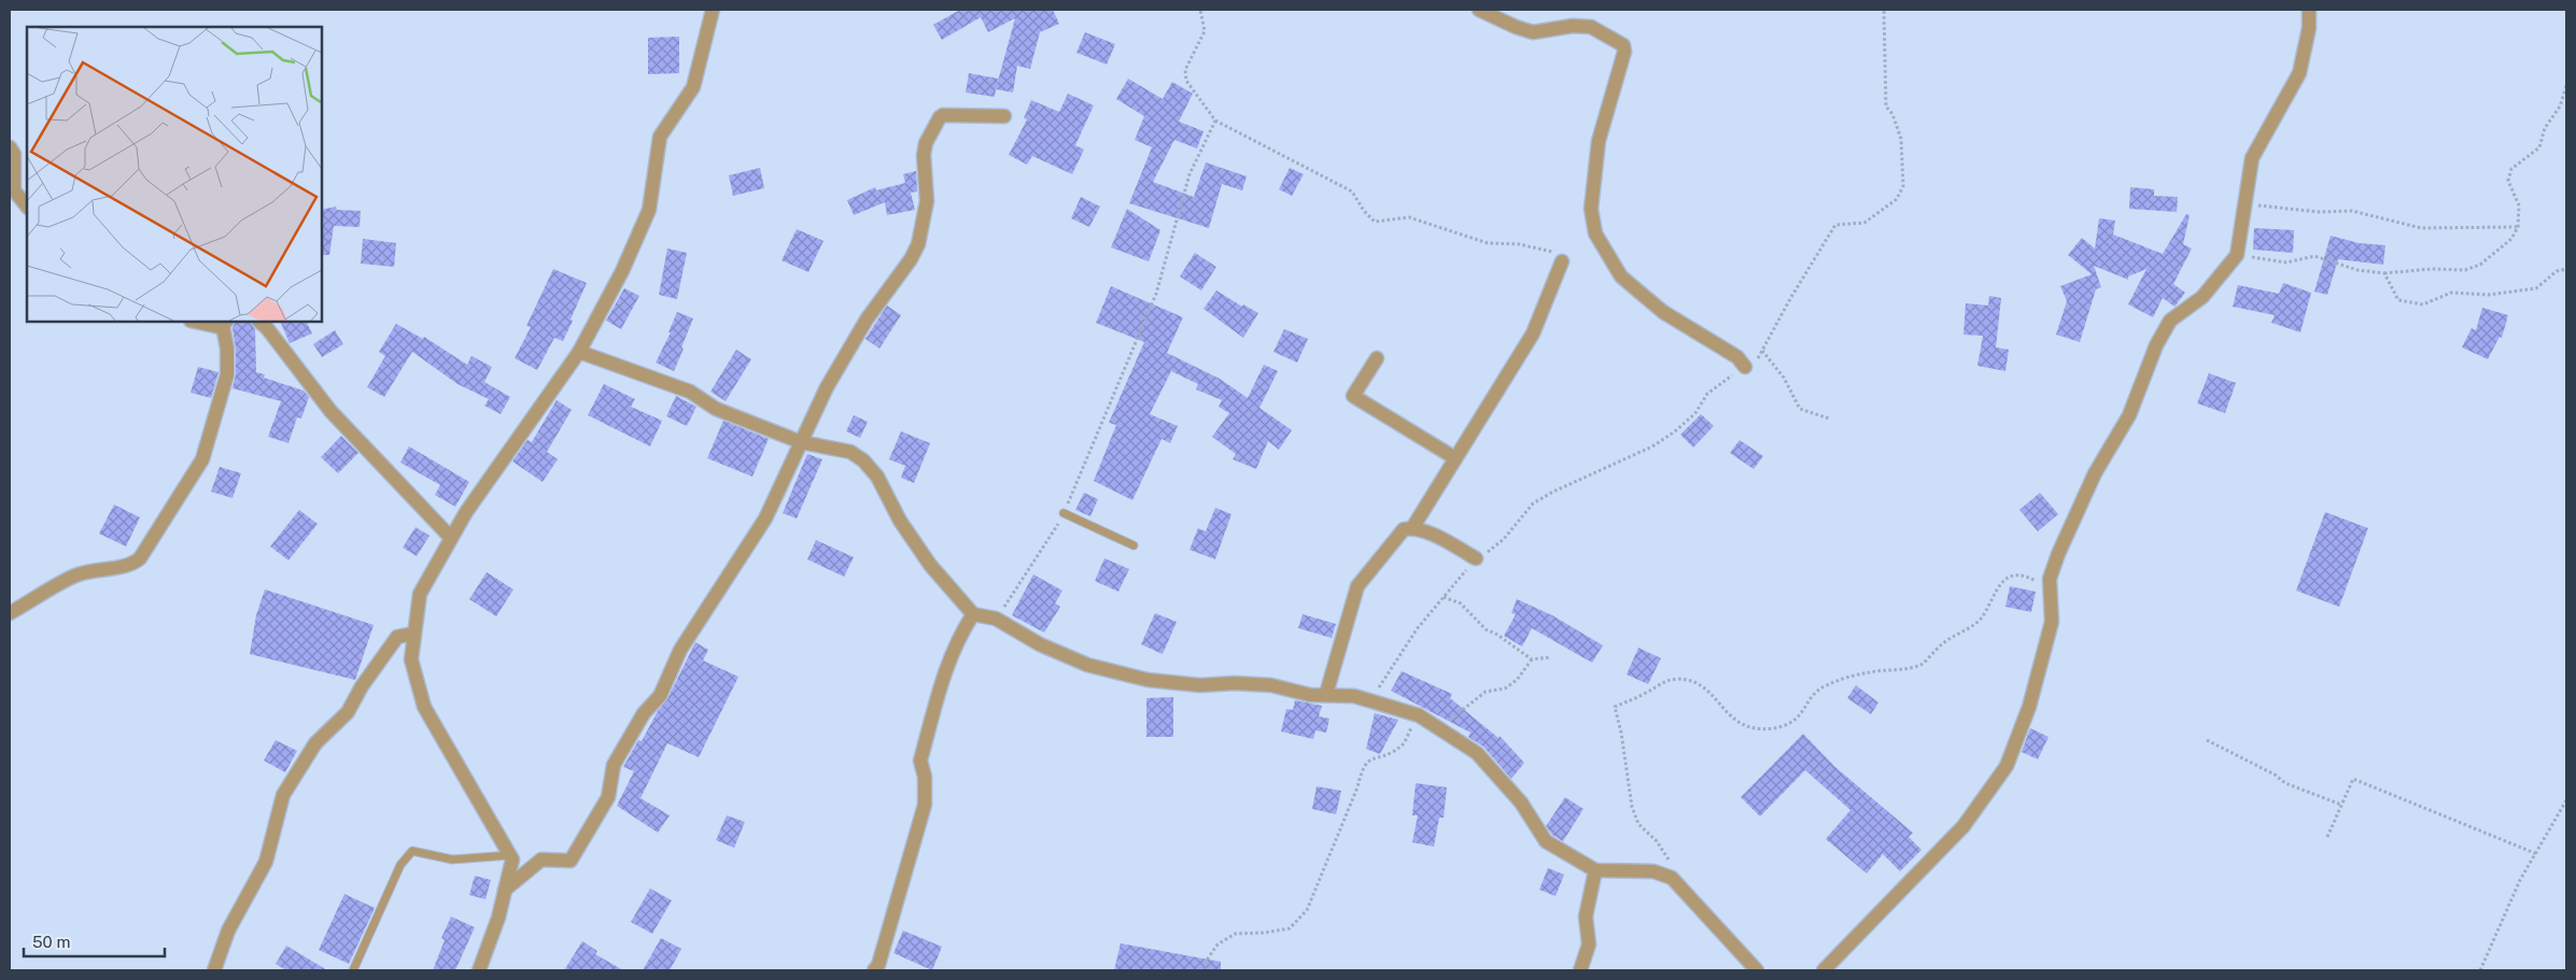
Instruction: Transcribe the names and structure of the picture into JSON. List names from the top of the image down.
{
  "scale_bar": "50 m"
}
